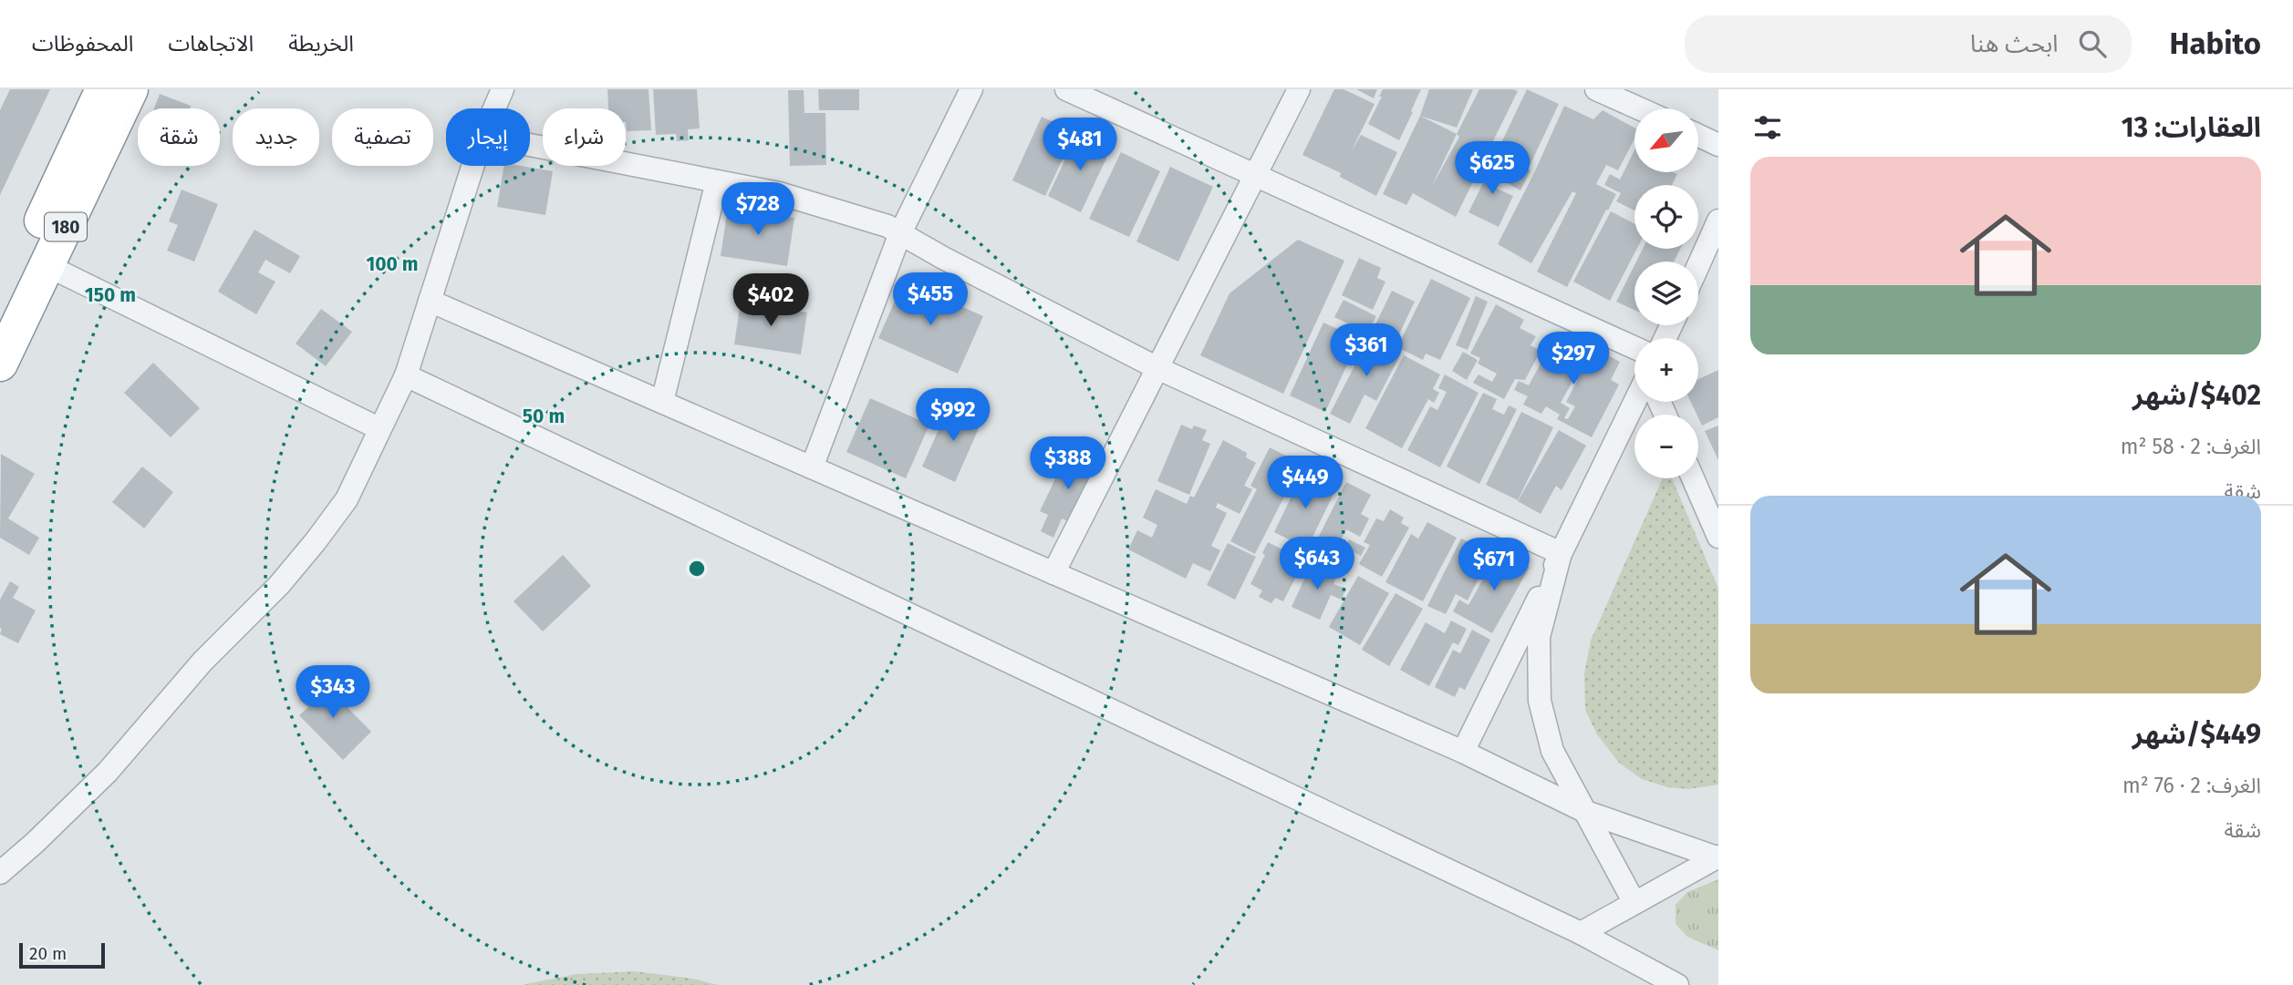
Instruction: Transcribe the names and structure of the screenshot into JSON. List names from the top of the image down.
{
  "streets": {
    "highway": ["180"]
  },
  "scale_bar": "20 m",
  "north": "bottom left",
  "page": {
    "header": "Habito",
    "search": "ابحث هنا",
    "nav": ["الخريطة", "الاتجاهات", "المحفوظات"],
    "heading": "العقارات: 13",
    "map_buttons": ["+", "−"],
    "chip": [
      "شراء",
      "إيجار",
      "تصفية",
      "جديد",
      "شقة"
    ],
    "price": [
      "$481",
      "$625",
      "$728",
      "$455",
      "$402",
      "$361",
      "$297",
      "$992",
      "$388",
      "$449",
      "$643",
      "$671",
      "$343"
    ],
    "list": [
      {
        "name": "$402/شهر",
        "note": "الغرف: 2 · 58 m² · شقة"
      },
      {
        "name": "$449/شهر",
        "note": "الغرف: 2 · 76 m² · شقة"
      }
    ],
    "scale": "20 m"
  },
  "rings": ["100 m", "150 m", "50 m"]
}
